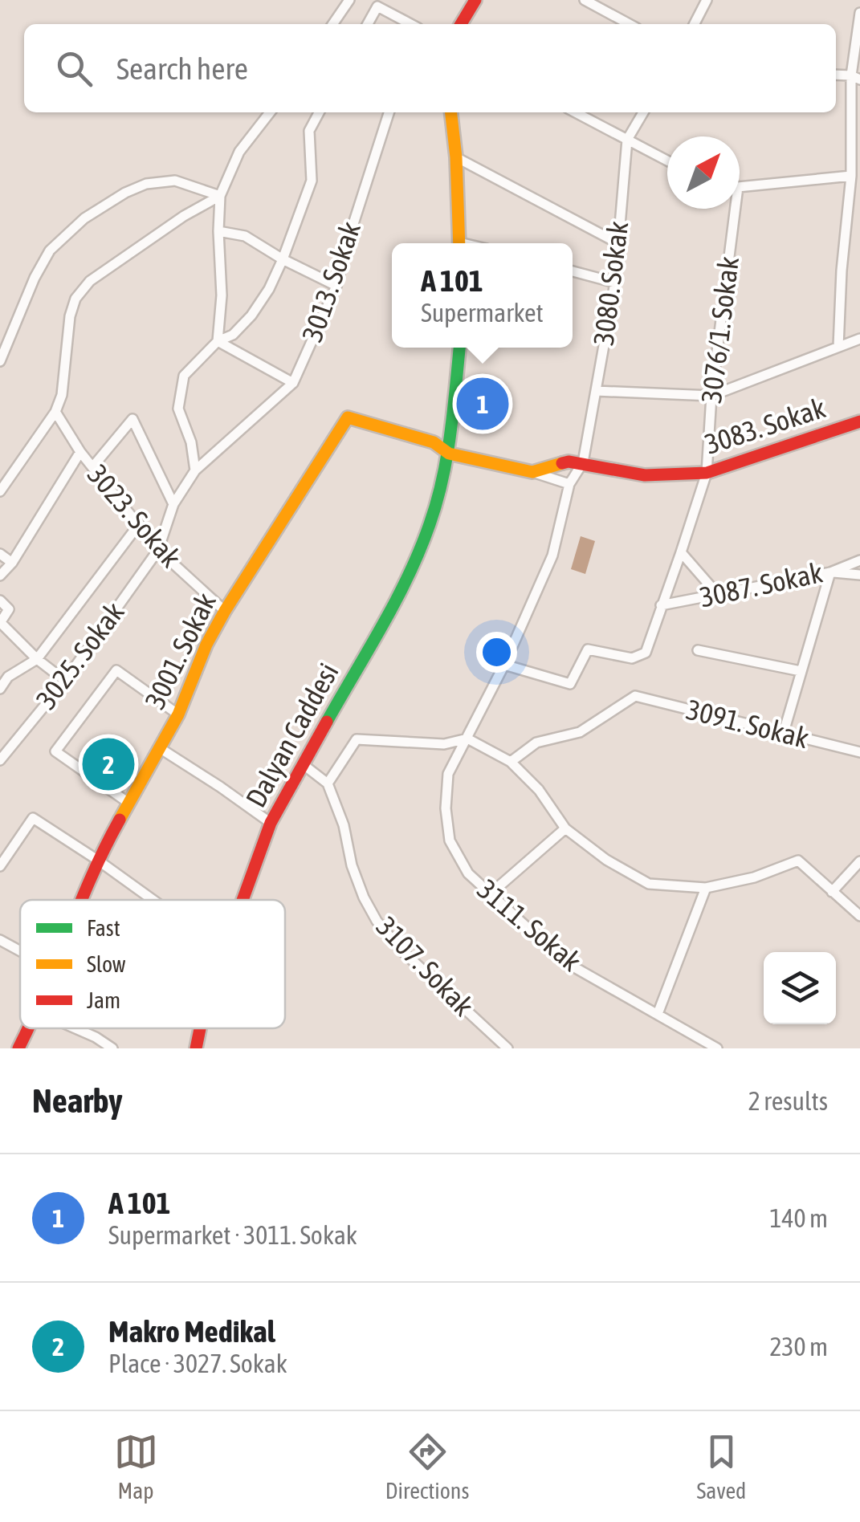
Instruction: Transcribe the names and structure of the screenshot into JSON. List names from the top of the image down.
{
  "streets": {
    "street": [
      "3013. Sokak",
      "3080. Sokak",
      "3076/1. Sokak",
      "3083. Sokak",
      "3023. Sokak",
      "3087. Sokak",
      "3001. Sokak",
      "3025. Sokak",
      "3091. Sokak",
      "Dalyan Caddesi",
      "3111. Sokak",
      "3107. Sokak"
    ]
  },
  "crossings": [
    ["3013. Sokak", "3023. Sokak"],
    ["3013. Sokak", "3025. Sokak"],
    ["3080. Sokak", "3083. Sokak"],
    ["3076/1. Sokak", "3083. Sokak"],
    ["3076/1. Sokak", "3087. Sokak"],
    ["3083. Sokak", "3001. Sokak"],
    ["3083. Sokak", "Dalyan Caddesi"],
    ["3023. Sokak", "3001. Sokak"],
    ["3023. Sokak", "3025. Sokak"]
  ],
  "legend": ["Fast", "Slow", "Jam"],
  "north": "top right",
  "page": {
    "search": "Search here",
    "popup": ["A 101", "Supermarket"],
    "pins": ["1", "2"],
    "heading": ["Nearby", "2 results"],
    "list": [
      {
        "mark": "1",
        "name": "A 101",
        "note": "Supermarket · 3011. Sokak",
        "value": "140 m"
      },
      {
        "mark": "2",
        "name": "Makro Medikal",
        "note": "Place · 3027. Sokak",
        "value": "230 m"
      }
    ],
    "nav": ["Map", "Directions", "Saved"]
  }
}
